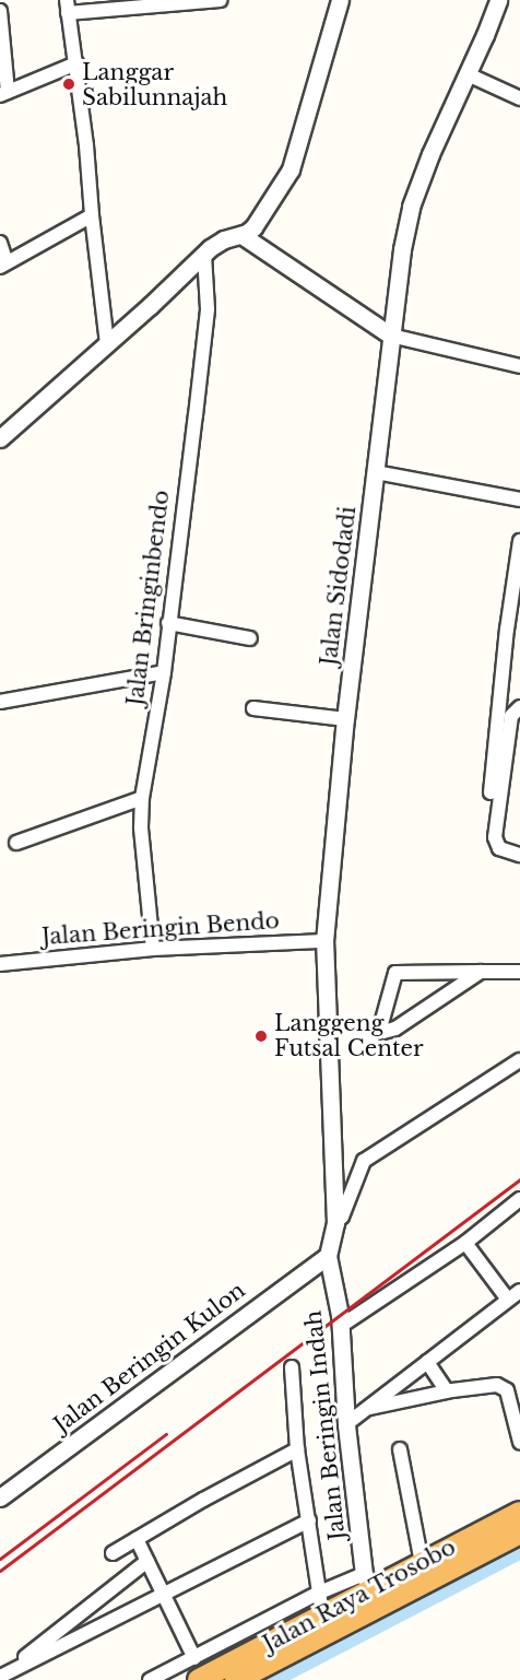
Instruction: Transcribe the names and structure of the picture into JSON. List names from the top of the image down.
{
  "streets": {
    "highway": ["Jalan Raya Trosobo"],
    "street": [
      "Jalan Sidodadi",
      "Jalan Bringinbendo",
      "Jalan Beringin Bendo",
      "Jalan Beringin Kulon",
      "Jalan Beringin Indah"
    ]
  },
  "crossings": [
    ["Jalan Sidodadi", "Jalan Beringin Bendo"],
    ["Jalan Bringinbendo", "Jalan Beringin Bendo"],
    ["Jalan Beringin Kulon", "Jalan Beringin Indah"],
    ["Jalan Beringin Indah", "Jalan Raya Trosobo"]
  ],
  "places": ["Langgar Sabilunnajah", "Langgeng Futsal Center"]
}
